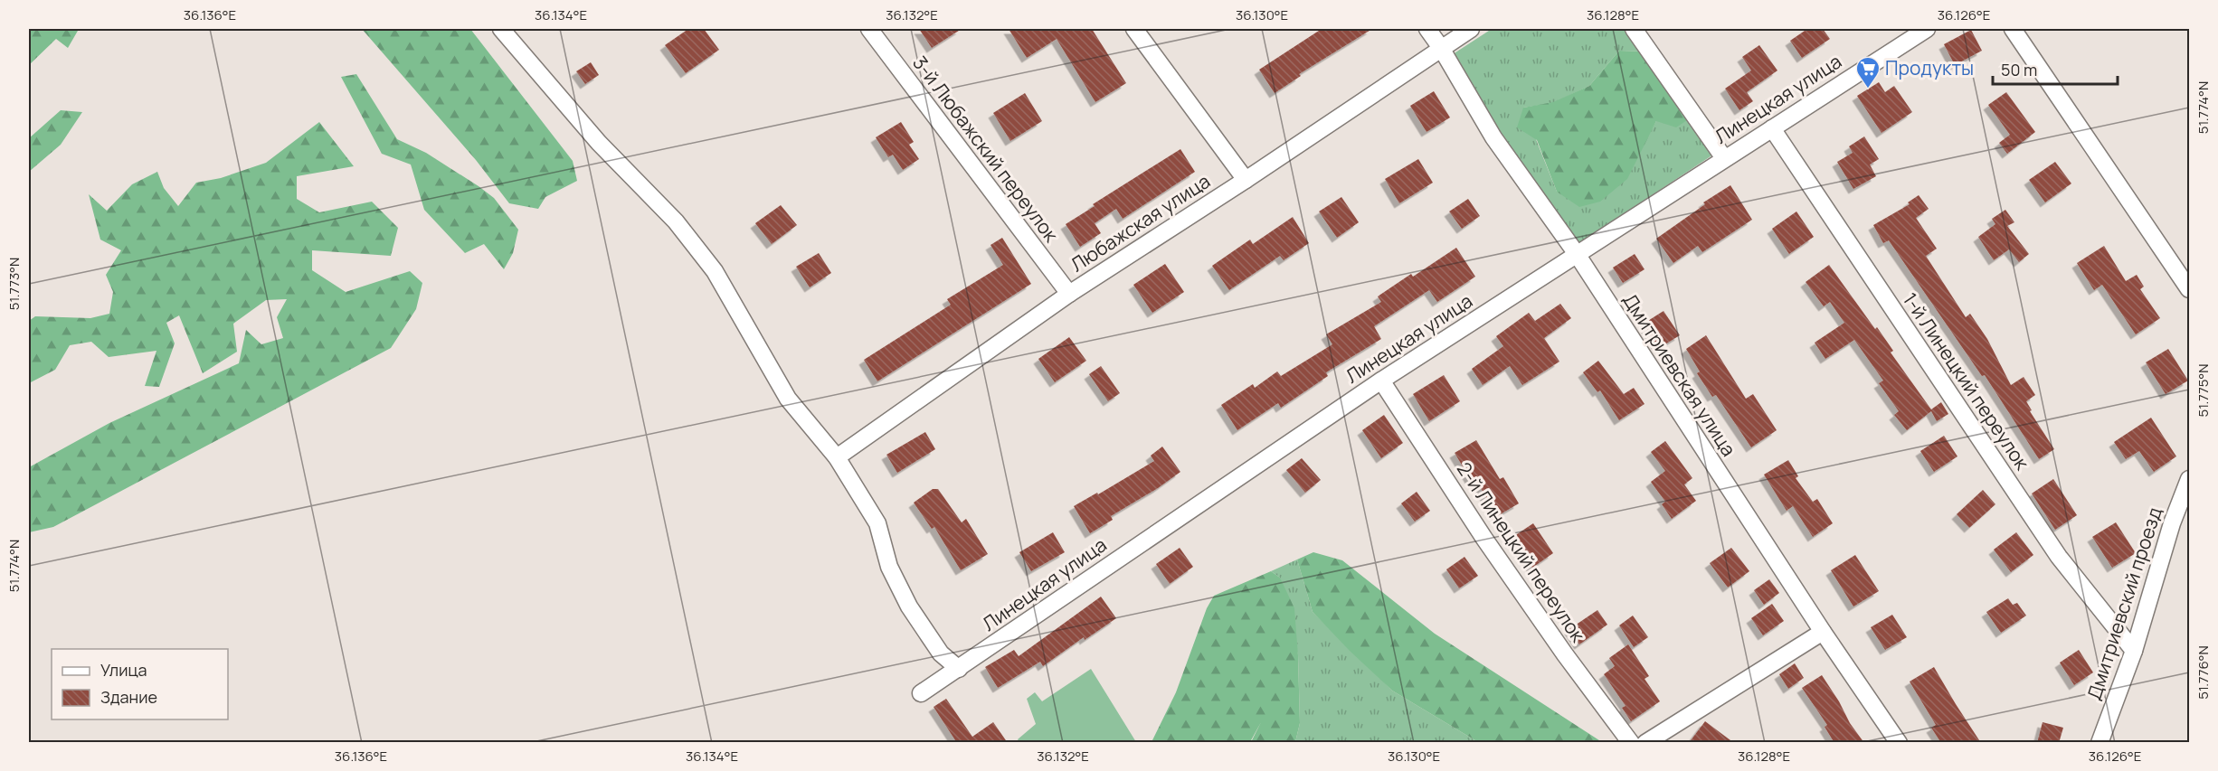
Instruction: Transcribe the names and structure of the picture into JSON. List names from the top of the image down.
{
  "streets": {
    "street": [
      "Линецкая улица",
      "3-й Любажский переулок",
      "Любажская улица",
      "Дмитриевская улица",
      "1-й Линецкий переулок",
      "2-й Линецкий переулок",
      "Дмитриевский проезд"
    ]
  },
  "crossings": [
    ["Линецкая улица", "Дмитриевская улица"],
    ["Линецкая улица", "1-й Линецкий переулок"],
    ["Линецкая улица", "2-й Линецкий переулок"],
    ["3-й Любажский переулок", "Любажская улица"],
    ["Любажская улица", "Дмитриевская улица"],
    ["1-й Линецкий переулок", "Дмитриевский проезд"]
  ],
  "places": {
    "supermarket": ["Продукты"]
  },
  "legend": ["Улица", "Здание"],
  "scale_bar": "50 m",
  "coordinates": [
    "36.136°E",
    "36.134°E",
    "36.132°E",
    "36.130°E",
    "36.128°E",
    "36.126°E",
    "51.774°N",
    "51.773°N",
    "51.775°N",
    "51.776°N"
  ]
}
